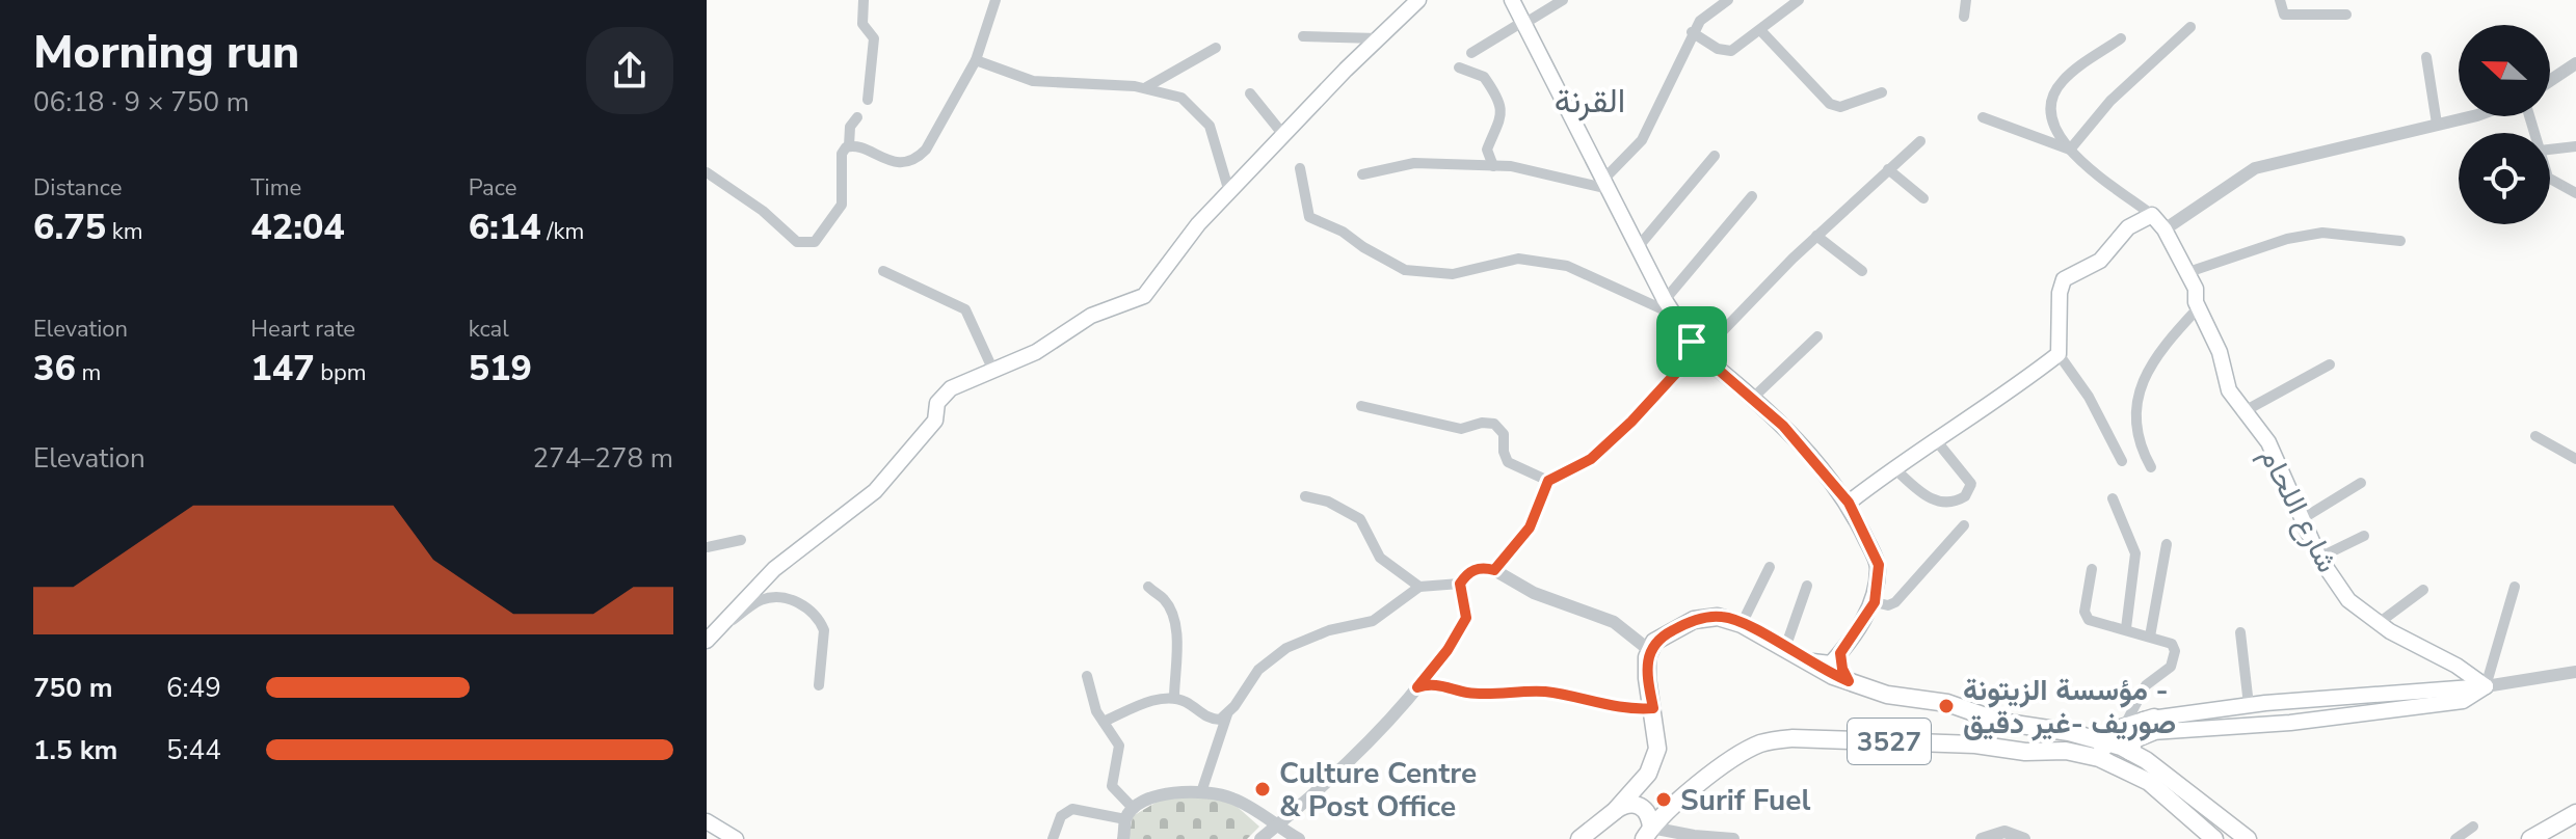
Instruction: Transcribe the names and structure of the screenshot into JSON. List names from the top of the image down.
{
  "streets": {
    "main road": ["شارع اللحام", "3527"]
  },
  "districts": ["القرنة"],
  "places": ["مؤسسة الزيتونة - صوريف -غير دقيق", "Culture Centre & Post Office", "Surif Fuel"],
  "north": "left",
  "page": {
    "heading": ["Morning run", "06:18 · 9 × 750 m"],
    "stats": [
      ["Distance", "6.75 km"],
      ["Time", "42:04"],
      ["Pace", "6:14 /km"],
      ["Elevation", "36 m"],
      ["Heart rate", "147 bpm"],
      ["kcal", "519"]
    ],
    "chart": ["Elevation", "274–278 m"],
    "list": [
      {
        "name": "750 m",
        "note": "6:49"
      },
      {
        "name": "1.5 km",
        "note": "5:44"
      }
    ]
  }
}
